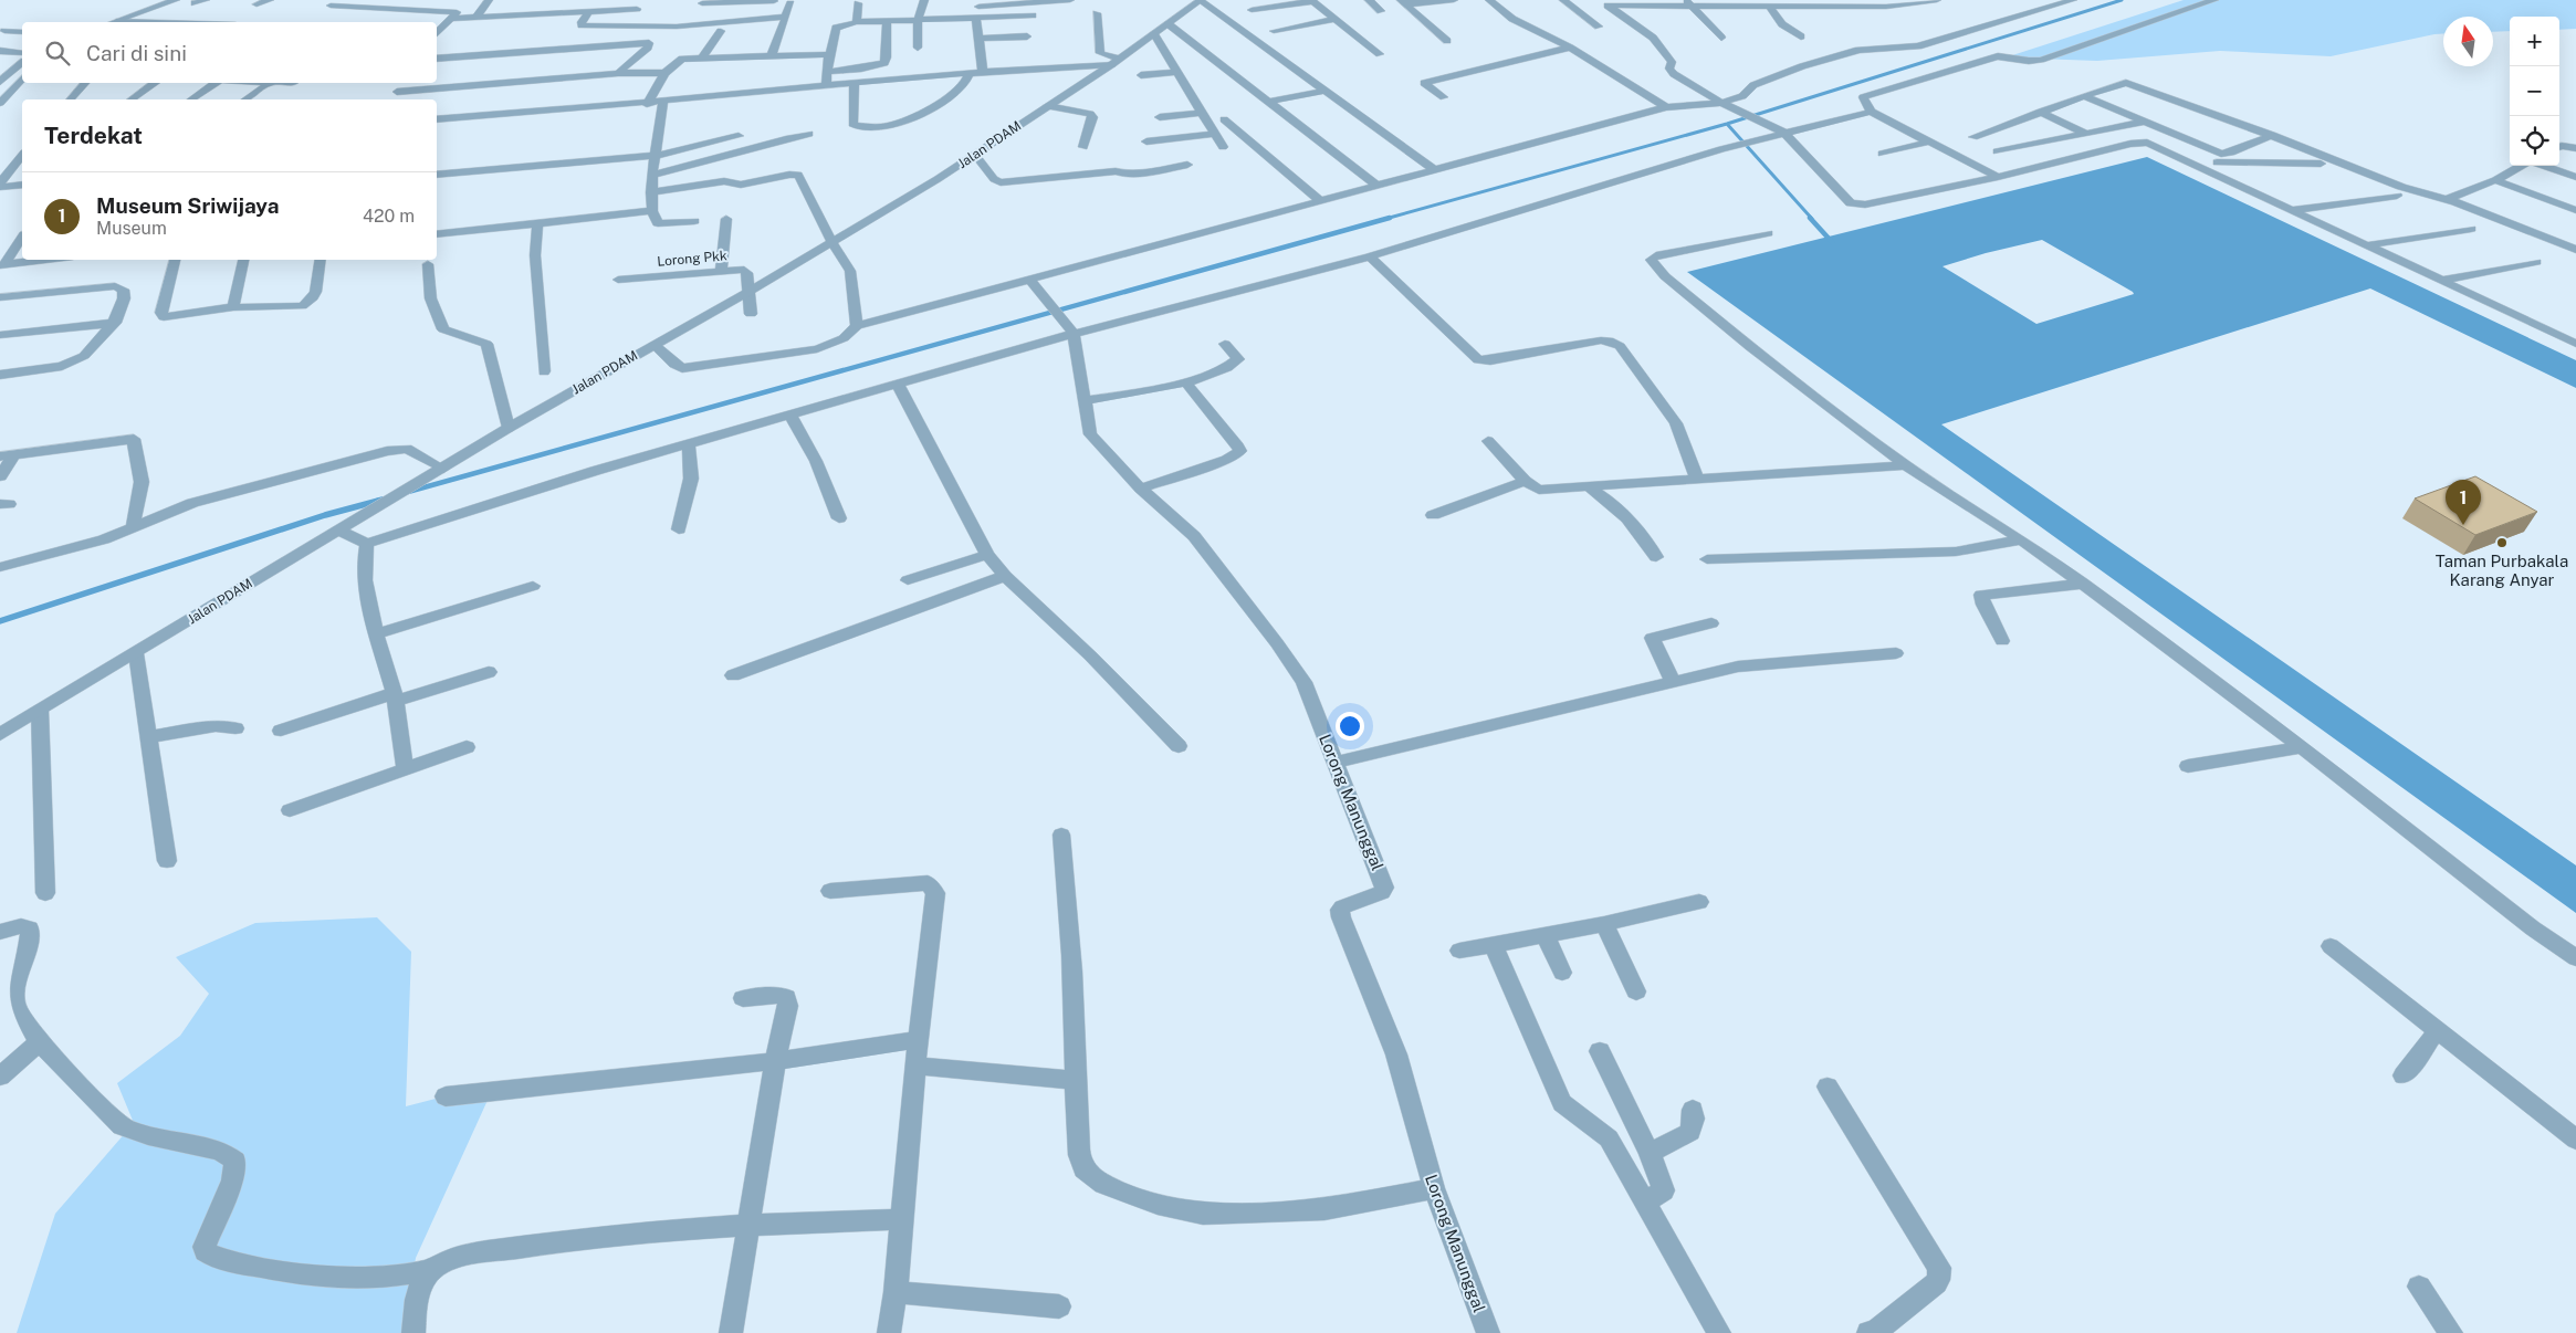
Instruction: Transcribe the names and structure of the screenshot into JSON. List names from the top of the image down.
{
  "streets": {
    "street": ["Jalan PDAM", "Lorong Pkk", "Lorong Manunggal"]
  },
  "crossings": [
    ["Jalan PDAM", "Lorong Pkk"]
  ],
  "places": ["Taman Purbakala Karang Anyar"],
  "north": "top",
  "page": {
    "map_buttons": ["+", "−"],
    "search": "Cari di sini",
    "heading": "Terdekat",
    "list": [
      {
        "mark": "1",
        "name": "Museum Sriwijaya",
        "note": "Museum",
        "value": "420 m"
      }
    ],
    "pins": "1"
  }
}
